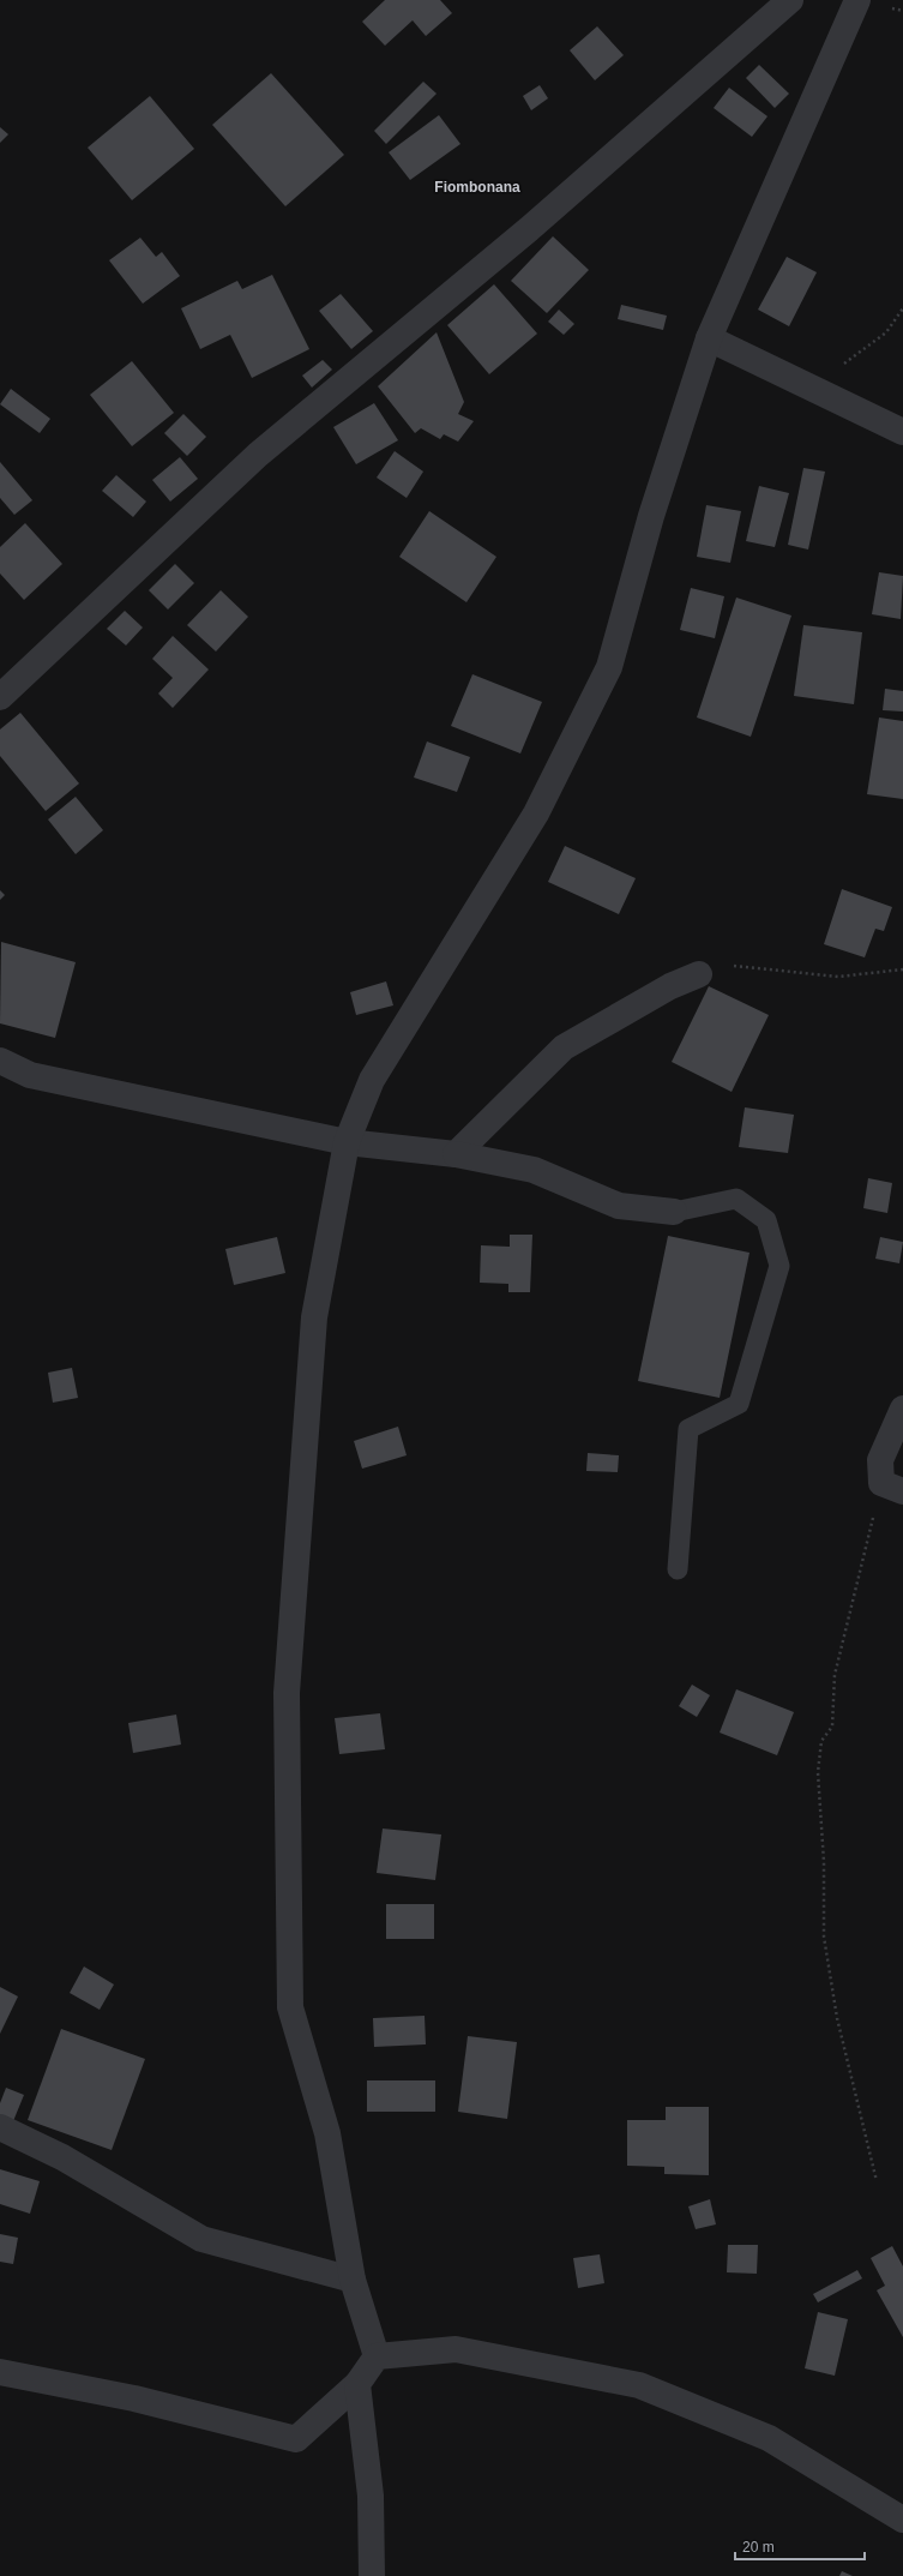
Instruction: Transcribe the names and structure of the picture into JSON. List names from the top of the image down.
{
  "districts": ["Fiombonana"],
  "scale_bar": "20 m"
}
